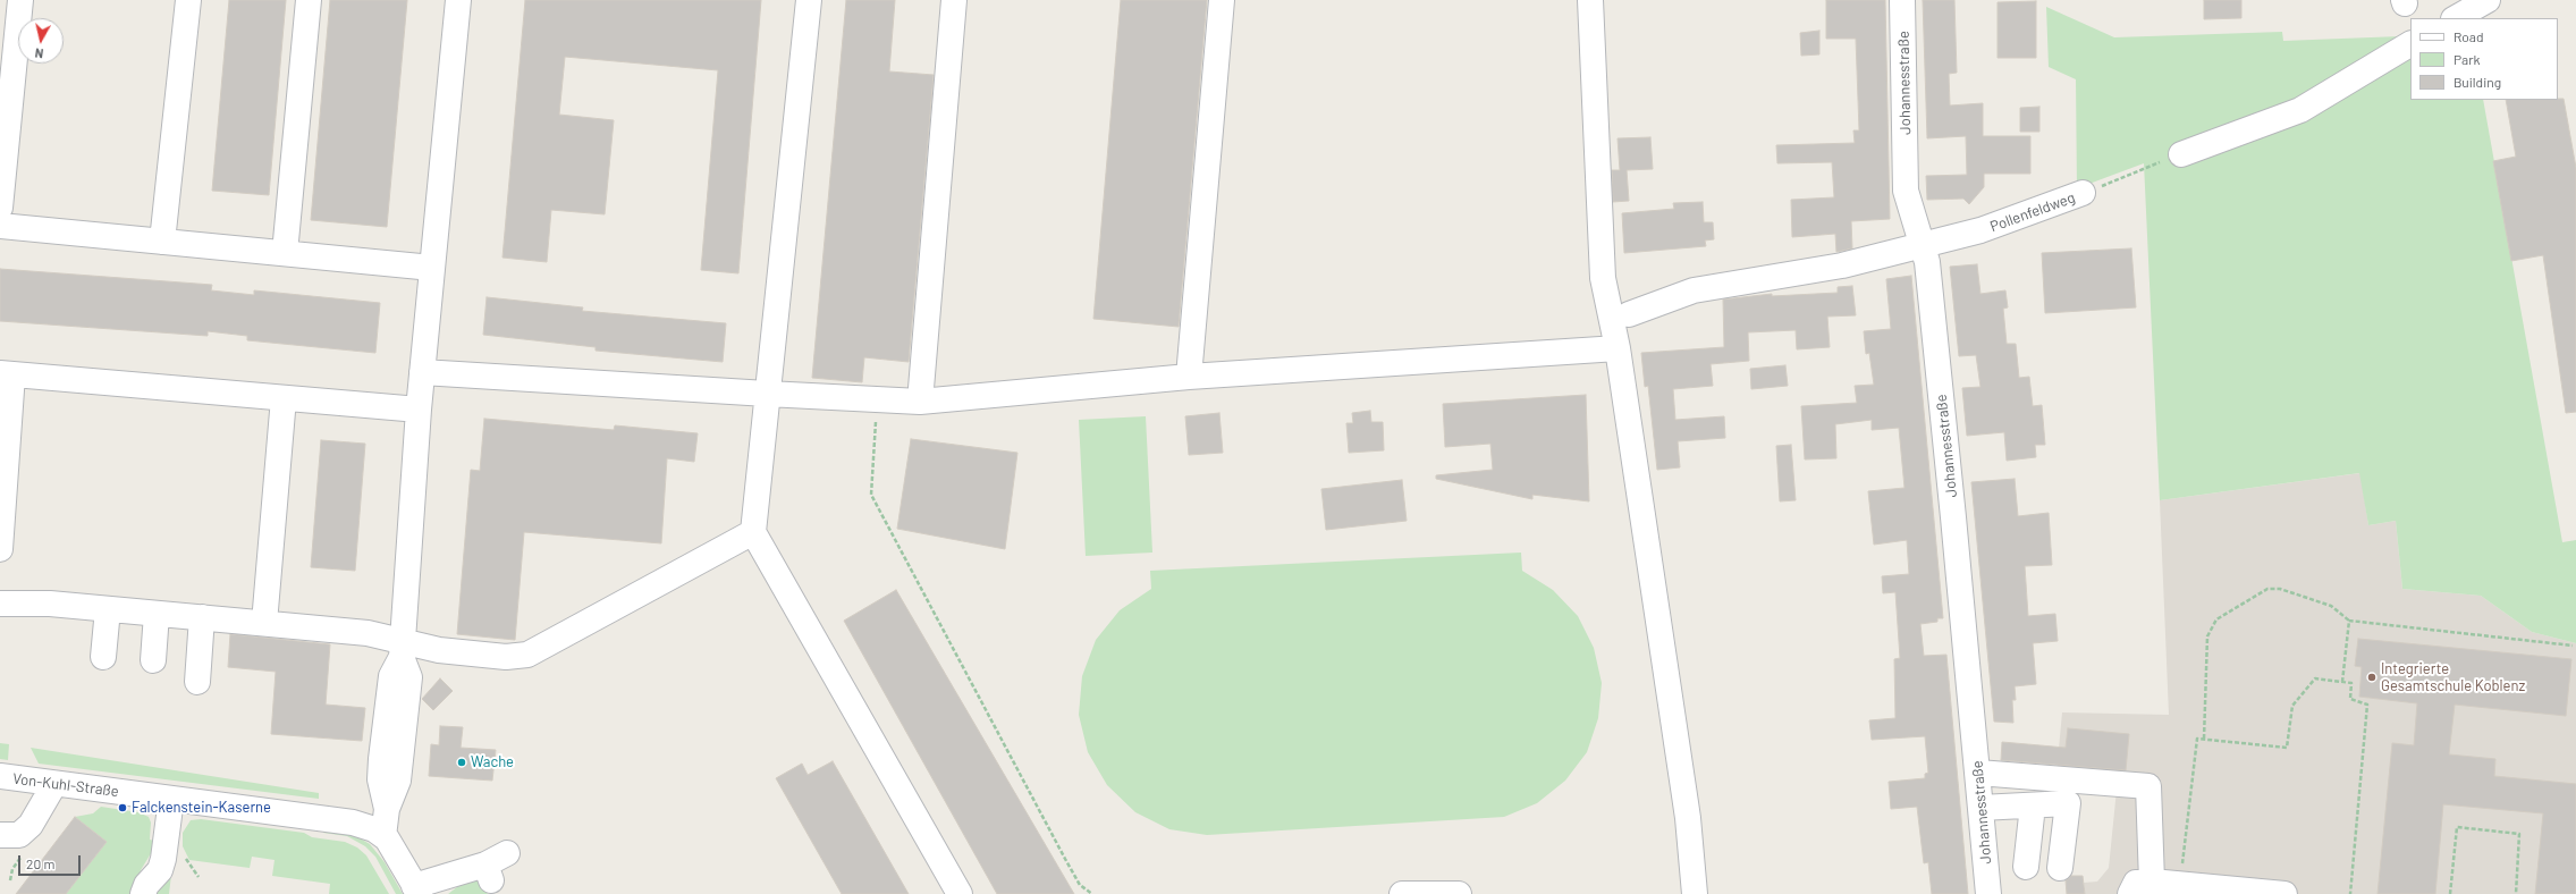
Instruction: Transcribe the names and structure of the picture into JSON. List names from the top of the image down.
{
  "streets": {
    "street": ["Johannesstraße", "Pollenfeldweg", "Von-Kuhl-Straße"]
  },
  "crossings": [
    ["Johannesstraße", "Pollenfeldweg"]
  ],
  "places": ["Integrierte Gesamtschule Koblenz", "Wache", "Falckenstein-Kaserne"],
  "legend": ["Road", "Park", "Building"],
  "scale_bar": "20 m",
  "north": "bottom"
}
